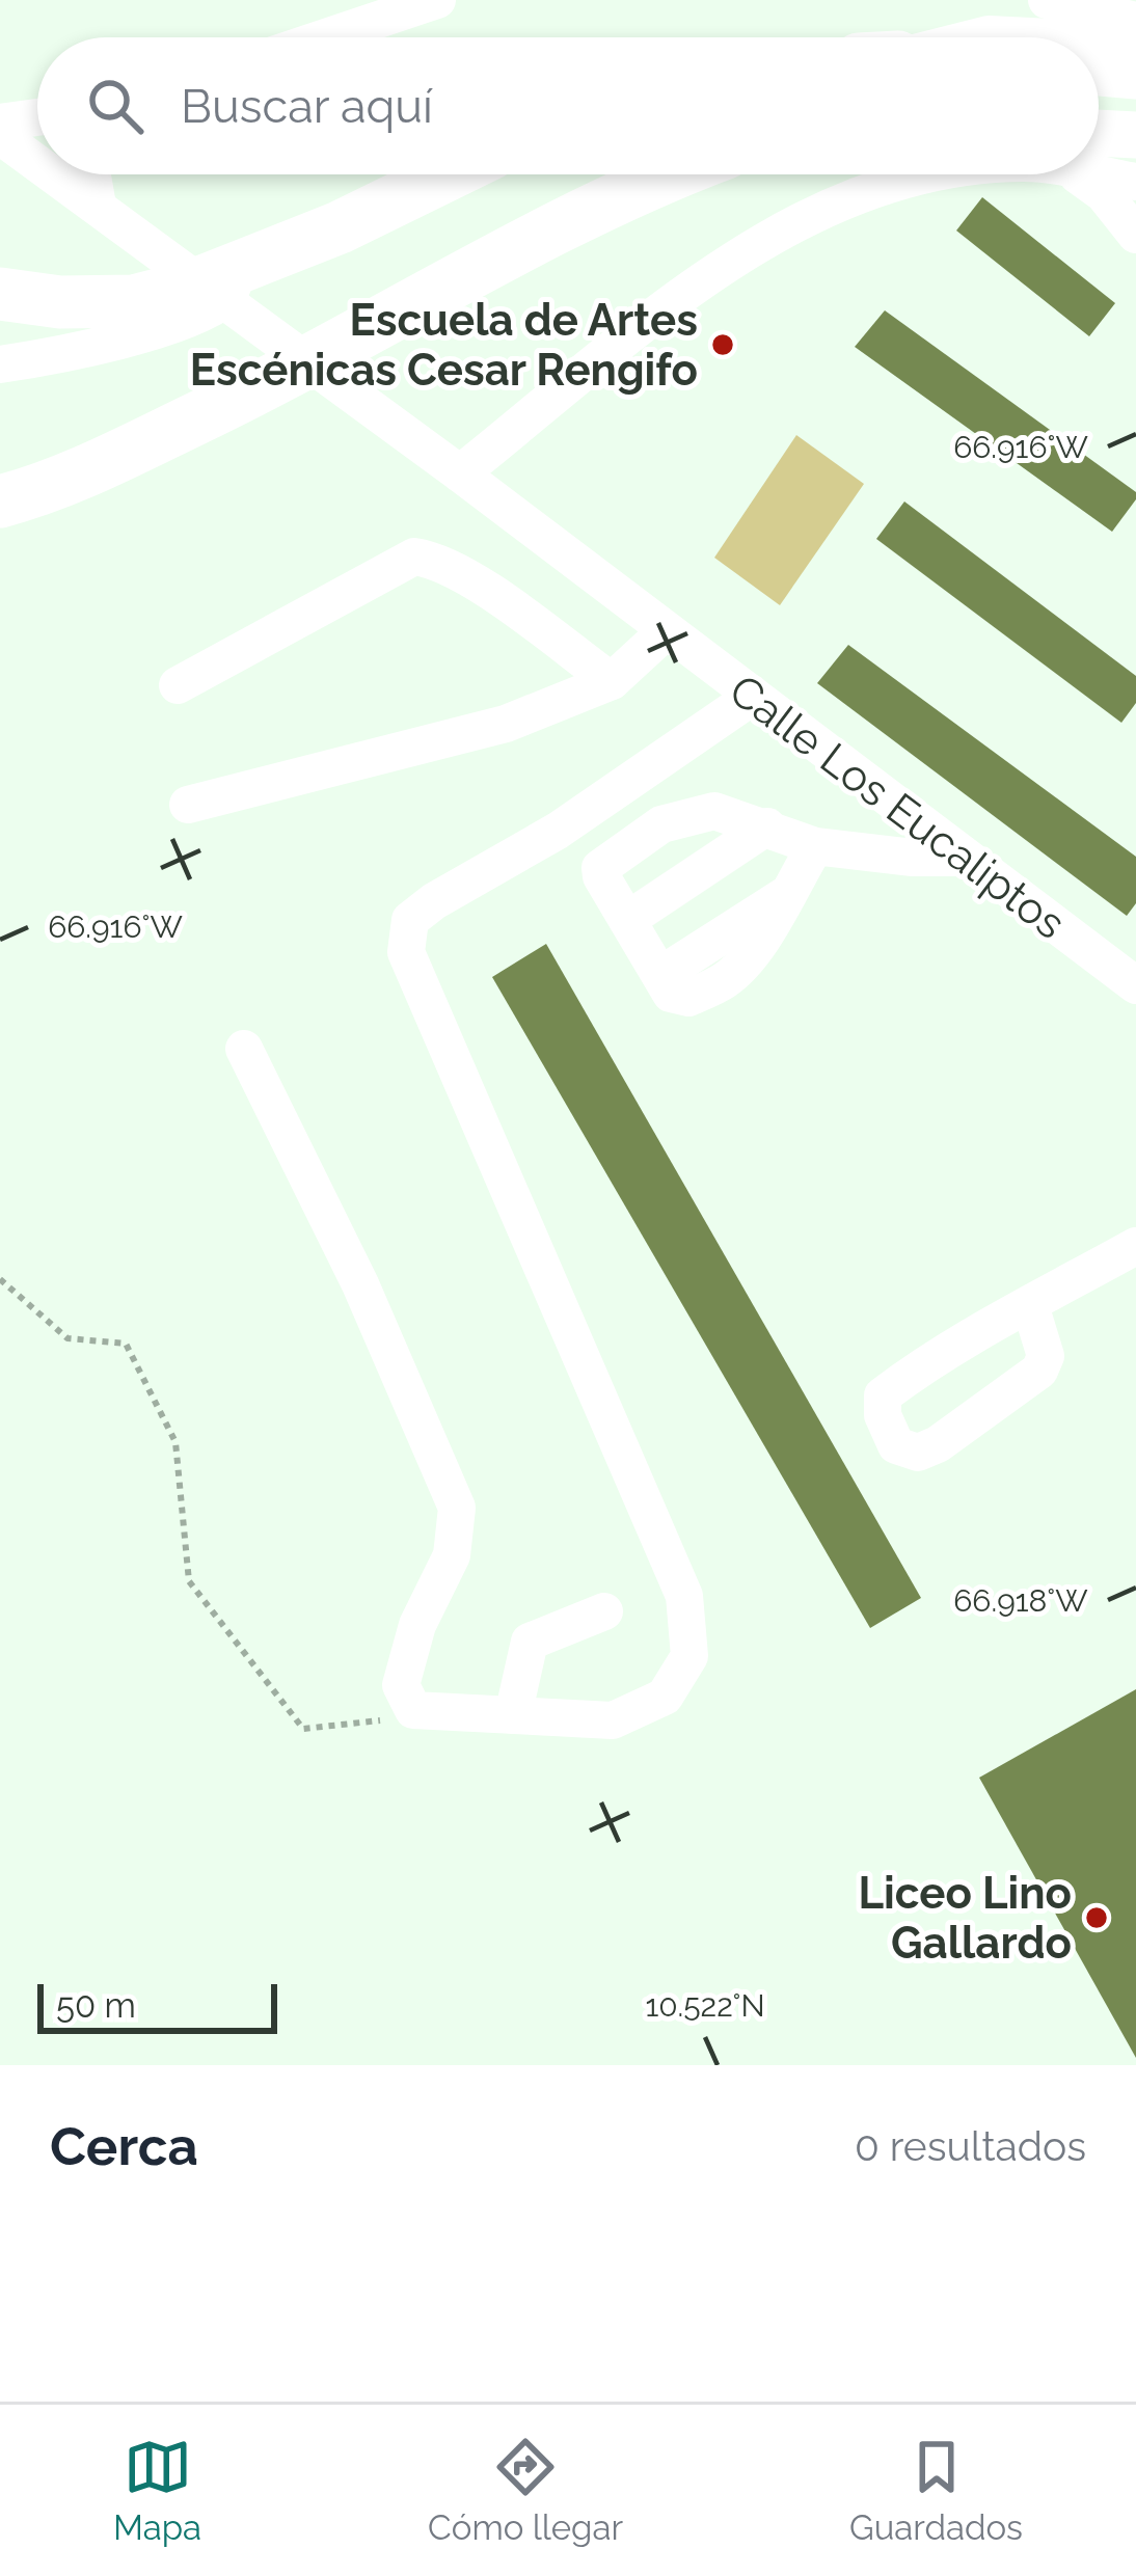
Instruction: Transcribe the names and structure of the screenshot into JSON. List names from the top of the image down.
{
  "streets": {
    "street": ["Calle Los Eucaliptos"]
  },
  "places": ["Escuela de Artes Escénicas Cesar Rengifo", "Liceo Lino Gallardo"],
  "scale_bar": "50 m",
  "page": {
    "search": "Buscar aquí",
    "scale": "50 m",
    "heading": ["Cerca", "0 resultados"],
    "nav": ["Mapa", "Cómo llegar", "Guardados"]
  },
  "coordinates": ["66.916°W", "66.918°W", "10.522°N"]
}
